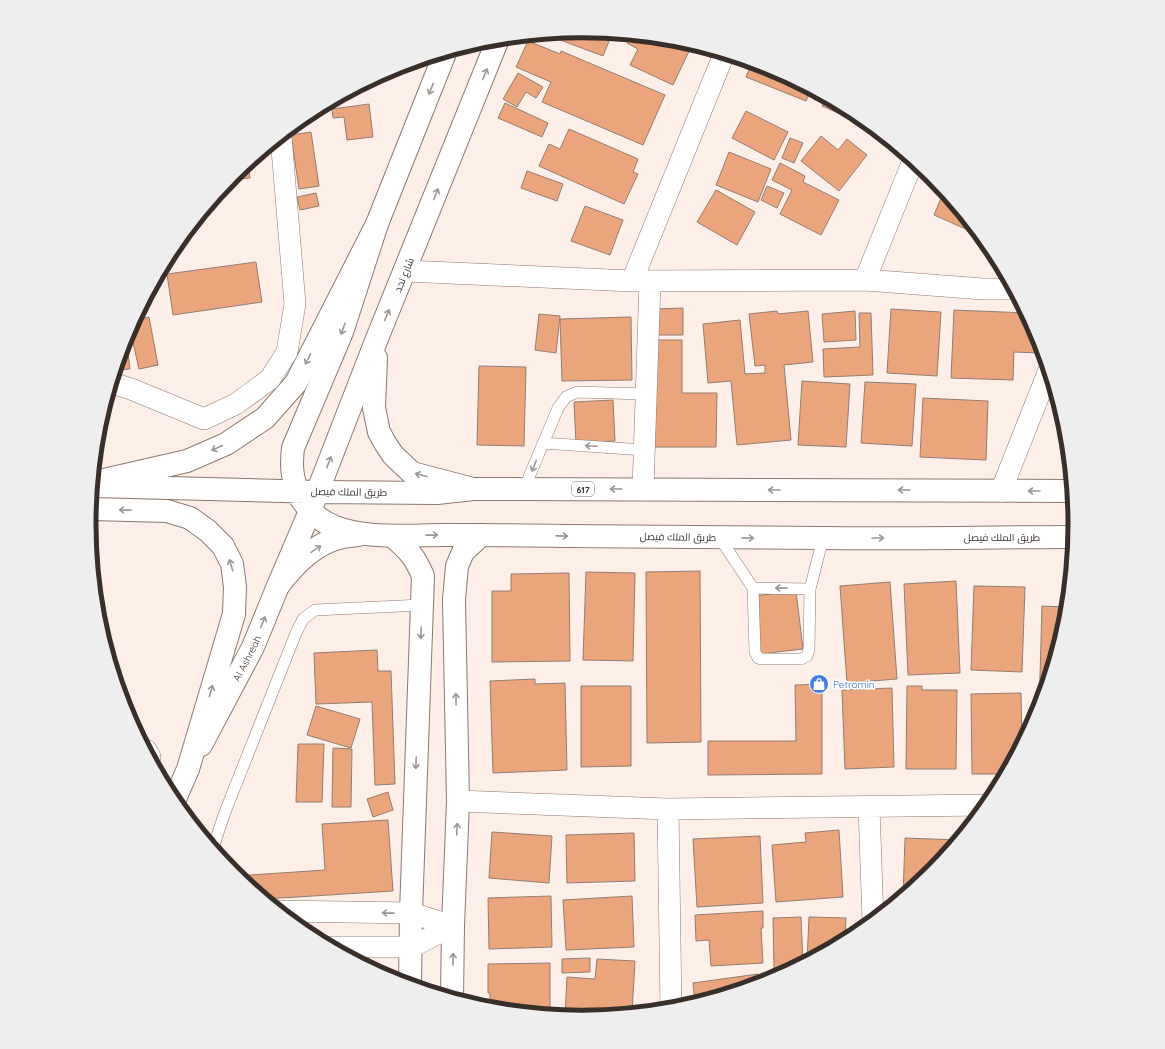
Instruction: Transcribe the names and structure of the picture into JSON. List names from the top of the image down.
{
  "streets": {
    "main road": [
      "شارع نجد",
      "617",
      "طريق الملك فيصل",
      "Al Ashreah"
    ]
  },
  "crossings": [
    ["شارع نجد", "طريق الملك فيصل"],
    ["شارع نجد", "Al Ashreah"],
    ["طريق الملك فيصل", "Al Ashreah"]
  ],
  "places": {
    "shop": ["Petromin"]
  }
}
